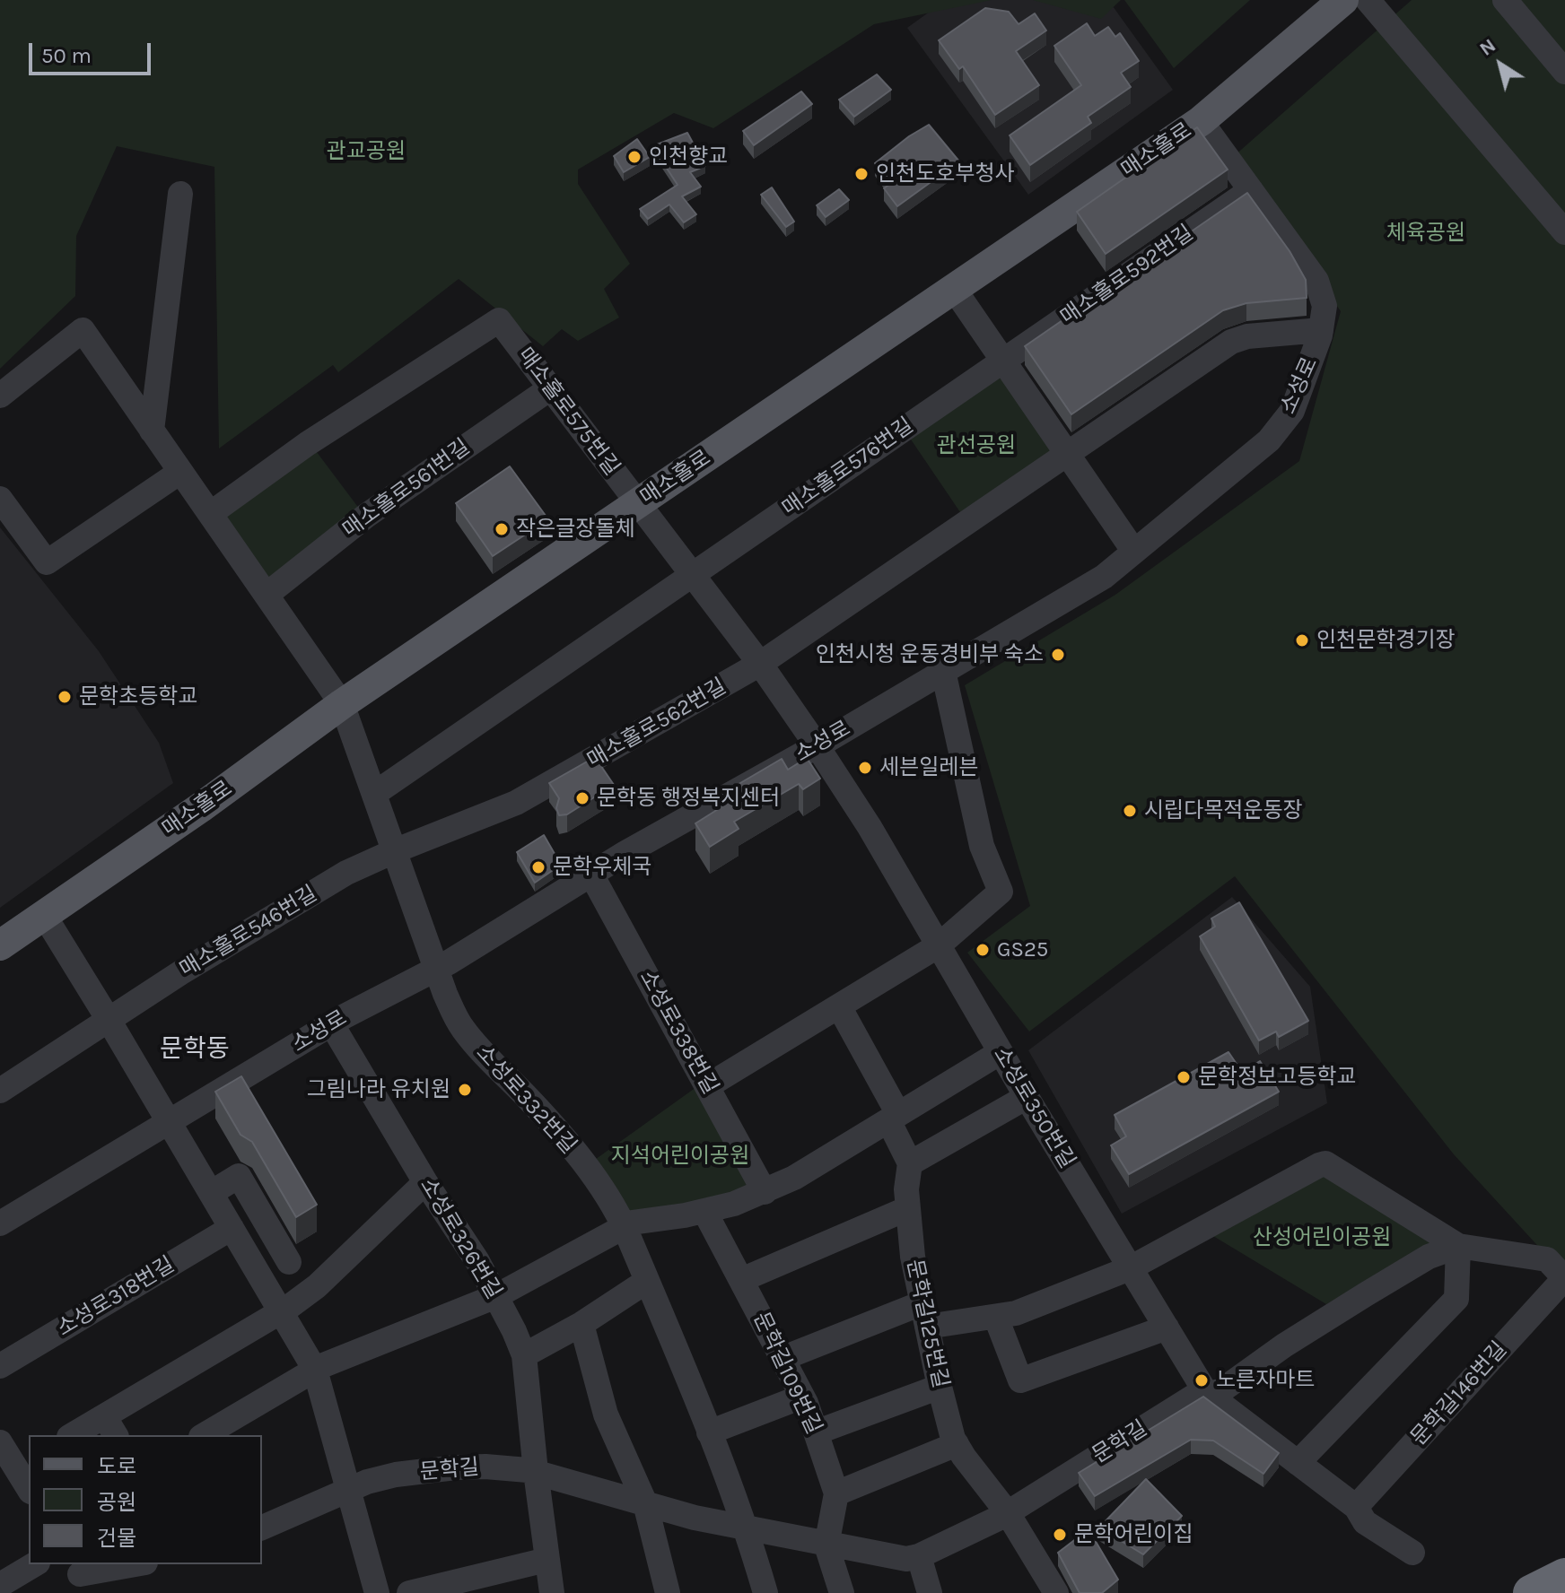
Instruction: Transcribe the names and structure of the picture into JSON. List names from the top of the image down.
{
  "streets": {
    "main road": ["매소홀로"],
    "street": [
      "매소홀로592번길",
      "소성로",
      "매소홀로575번길",
      "매소홀로576번길",
      "매소홀로561번길",
      "매소홀로562번길",
      "매소홀로546번길",
      "소성로338번길",
      "소성로332번길",
      "소성로350번길",
      "소성로326번길",
      "소성로318번길",
      "문학길125번길",
      "문학길109번길",
      "문학길146번길",
      "문학길"
    ]
  },
  "crossings": [
    ["매소홀로", "소성로"],
    ["매소홀로", "매소홀로575번길"],
    ["매소홀로592번길", "소성로"],
    ["매소홀로592번길", "매소홀로576번길"],
    ["소성로", "소성로338번길"],
    ["소성로", "소성로332번길"],
    ["소성로", "소성로350번길"],
    ["소성로", "소성로326번길"],
    ["매소홀로575번길", "매소홀로561번길"],
    ["매소홀로562번길", "매소홀로546번길"],
    ["소성로332번길", "문학길"],
    ["소성로350번길", "문학길"],
    ["소성로326번길", "문학길"],
    ["문학길125번길", "문학길"],
    ["문학길109번길", "문학길"],
    ["문학길146번길", "문학길"]
  ],
  "districts": ["문학동"],
  "parks": [
    "관교공원",
    "체육공원",
    "관선공원",
    "지석어린이공원",
    "산성어린이공원"
  ],
  "places": [
    "인천향교",
    "인천도호부청사",
    "작은글장돌체",
    "인천문학경기장",
    "인천시청 운동경비부 숙소",
    "문학초등학교",
    "세븐일레븐",
    "문학동 행정복지센터",
    "시립다목적운동장",
    "문학우체국",
    "GS25",
    "문학정보고등학교",
    "그림나라 유치원",
    "노른자마트",
    "문학어린이집"
  ],
  "legend": ["도로", "공원", "건물"],
  "scale_bar": "50 m",
  "north": "top left"
}
